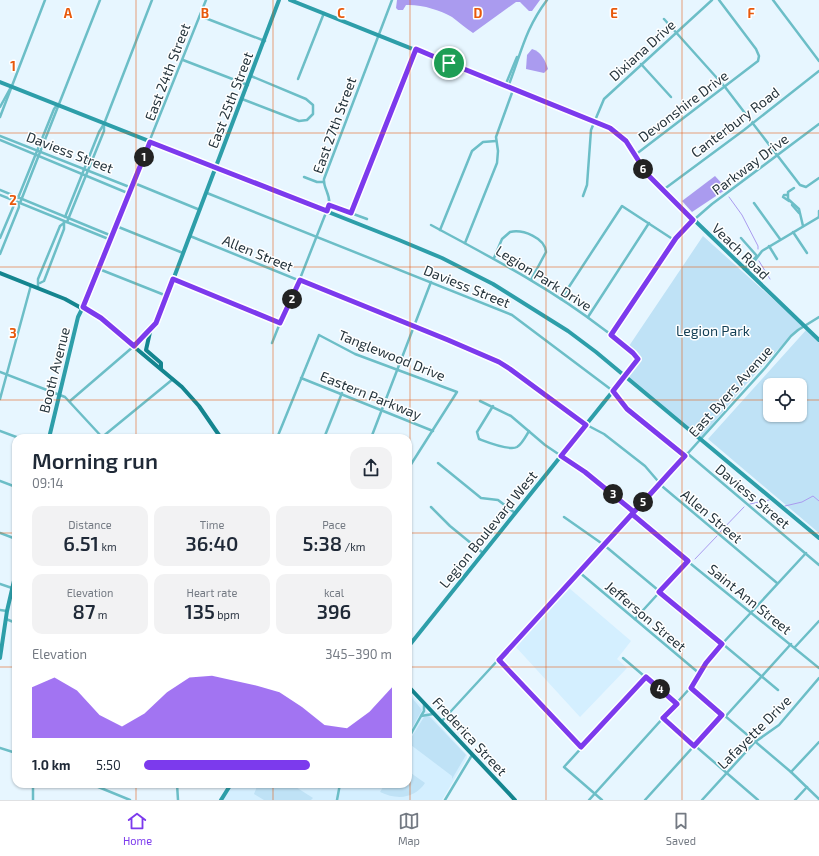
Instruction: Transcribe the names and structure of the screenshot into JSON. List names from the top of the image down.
{
  "streets": {
    "main road": ["Frederica Street"],
    "street": [
      "Dixiana Drive",
      "East 24th Street",
      "East 25th Street",
      "Devonshire Drive",
      "Canterbury Road",
      "East 27th Street",
      "Daviess Street",
      "Parkway Drive",
      "Veach Road",
      "Allen Street",
      "Legion Park Drive",
      "Tanglewood Drive",
      "Booth Avenue",
      "East Byers Avenue",
      "Eastern Parkway",
      "Legion Boulevard West",
      "Saint Ann Street",
      "Jefferson Street",
      "Lafayette Drive"
    ]
  },
  "crossings": [
    ["Dixiana Drive", "Veach Road"],
    ["East 24th Street", "Daviess Street"],
    ["East 24th Street", "Booth Avenue"],
    ["East 25th Street", "Daviess Street"],
    ["East 25th Street", "Allen Street"],
    ["Devonshire Drive", "Veach Road"],
    ["Canterbury Road", "Veach Road"],
    ["East 27th Street", "Daviess Street"],
    ["East 27th Street", "Veach Road"],
    ["East 27th Street", "Allen Street"],
    ["Daviess Street", "East Byers Avenue"],
    ["Daviess Street", "Legion Boulevard West"],
    ["Parkway Drive", "Veach Road"],
    ["Parkway Drive", "Legion Park Drive"],
    ["Veach Road", "East Byers Avenue"],
    ["Allen Street", "East Byers Avenue"],
    ["Allen Street", "Legion Boulevard West"],
    ["Legion Park Drive", "Legion Boulevard West"],
    ["Tanglewood Drive", "Eastern Parkway"],
    ["East Byers Avenue", "Saint Ann Street"],
    ["East Byers Avenue", "Jefferson Street"],
    ["East Byers Avenue", "Frederica Street"],
    ["Legion Boulevard West", "Saint Ann Street"]
  ],
  "parks": ["Legion Park"],
  "page": {
    "pins": [
      "1",
      "6",
      "2",
      "3",
      "5",
      "4"
    ],
    "heading": ["Morning run", "09:14"],
    "stats": [
      ["Distance", "6.51 km"],
      ["Time", "36:40"],
      ["Pace", "5:38 /km"],
      ["Elevation", "87 m"],
      ["Heart rate", "135 bpm"],
      ["kcal", "396"]
    ],
    "chart": ["Elevation", "345–390 m"],
    "list": [
      {
        "name": "1.0 km",
        "note": "5:50"
      }
    ],
    "tabs": ["Home", "Map", "Saved"]
  },
  "grid": {
    "columns": [
      "A",
      "B",
      "C",
      "D",
      "E",
      "F"
    ],
    "rows": ["1", "2", "3"]
  }
}
